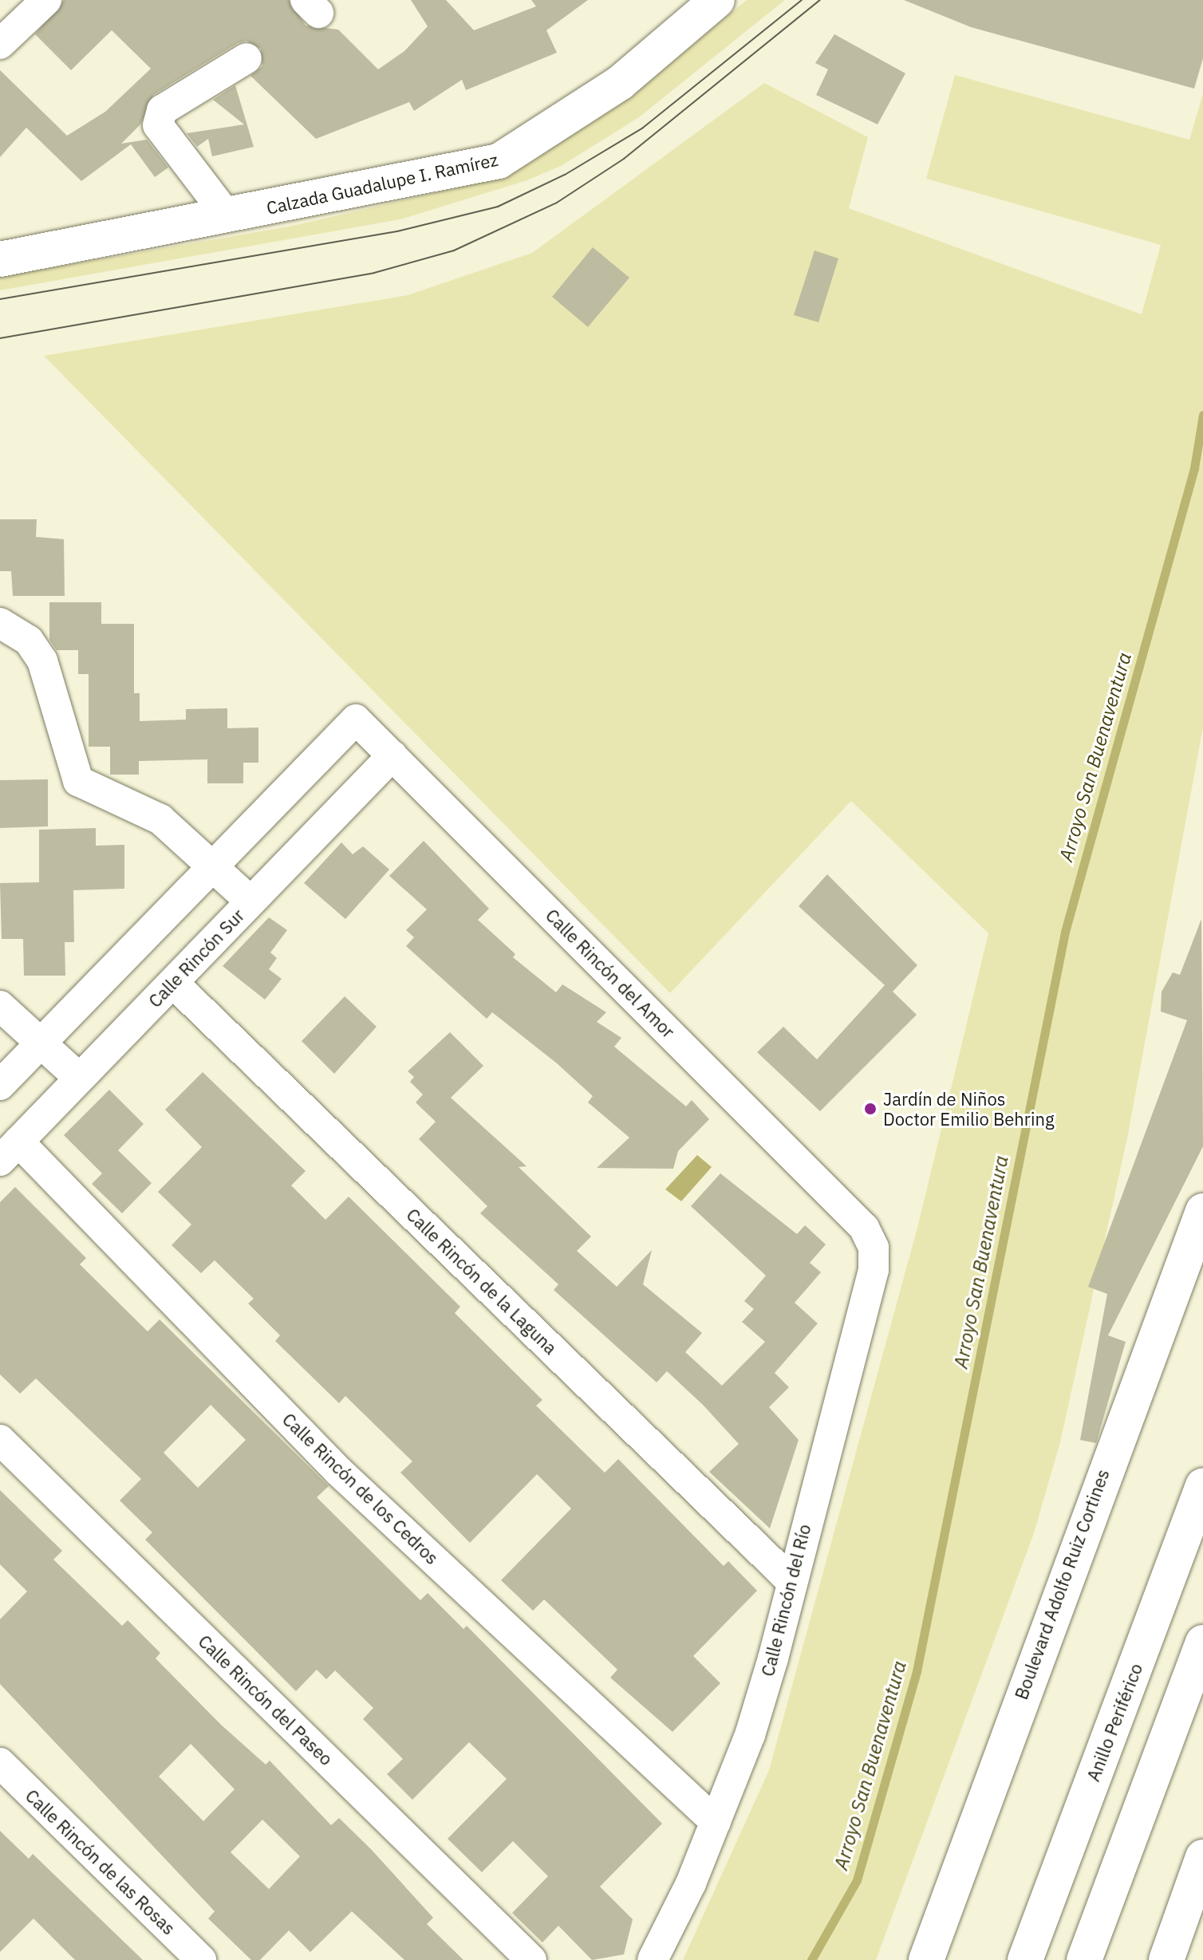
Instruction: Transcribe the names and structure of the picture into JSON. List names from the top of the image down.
{
  "streets": {
    "main road": ["Calzada Guadalupe I. Ramírez", "Boulevard Adolfo Ruiz Cortines", "Anillo Periférico"],
    "street": [
      "Calle Rincón Sur",
      "Calle Rincón del Amor",
      "Calle Rincón de la Laguna",
      "Calle Rincón de los Cedros",
      "Calle Rincón del Río",
      "Calle Rincón del Paseo",
      "Calle Rincón de las Rosas"
    ]
  },
  "crossings": [
    ["Calle Rincón Sur", "Calle Rincón del Amor"],
    ["Calle Rincón Sur", "Calle Rincón de la Laguna"],
    ["Calle Rincón Sur", "Calle Rincón de los Cedros"],
    ["Calle Rincón del Amor", "Calle Rincón del Río"],
    ["Calle Rincón de la Laguna", "Calle Rincón del Río"],
    ["Calle Rincón de los Cedros", "Calle Rincón del Río"]
  ],
  "water": ["Arroyo San Buenaventura"],
  "places": ["Jardín de Niños Doctor Emilio Behring"]
}
